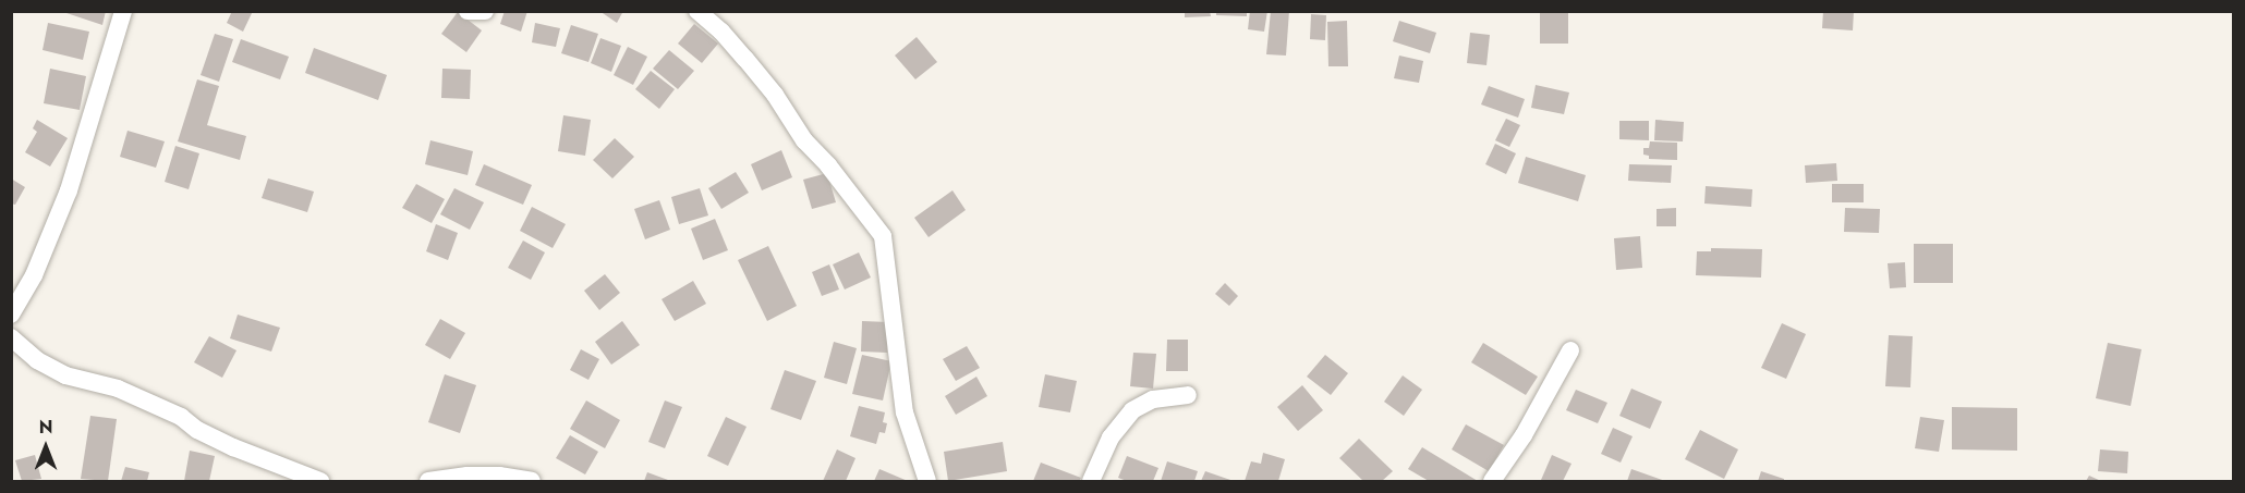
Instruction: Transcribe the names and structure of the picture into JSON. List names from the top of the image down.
{
  "north": "top"
}
